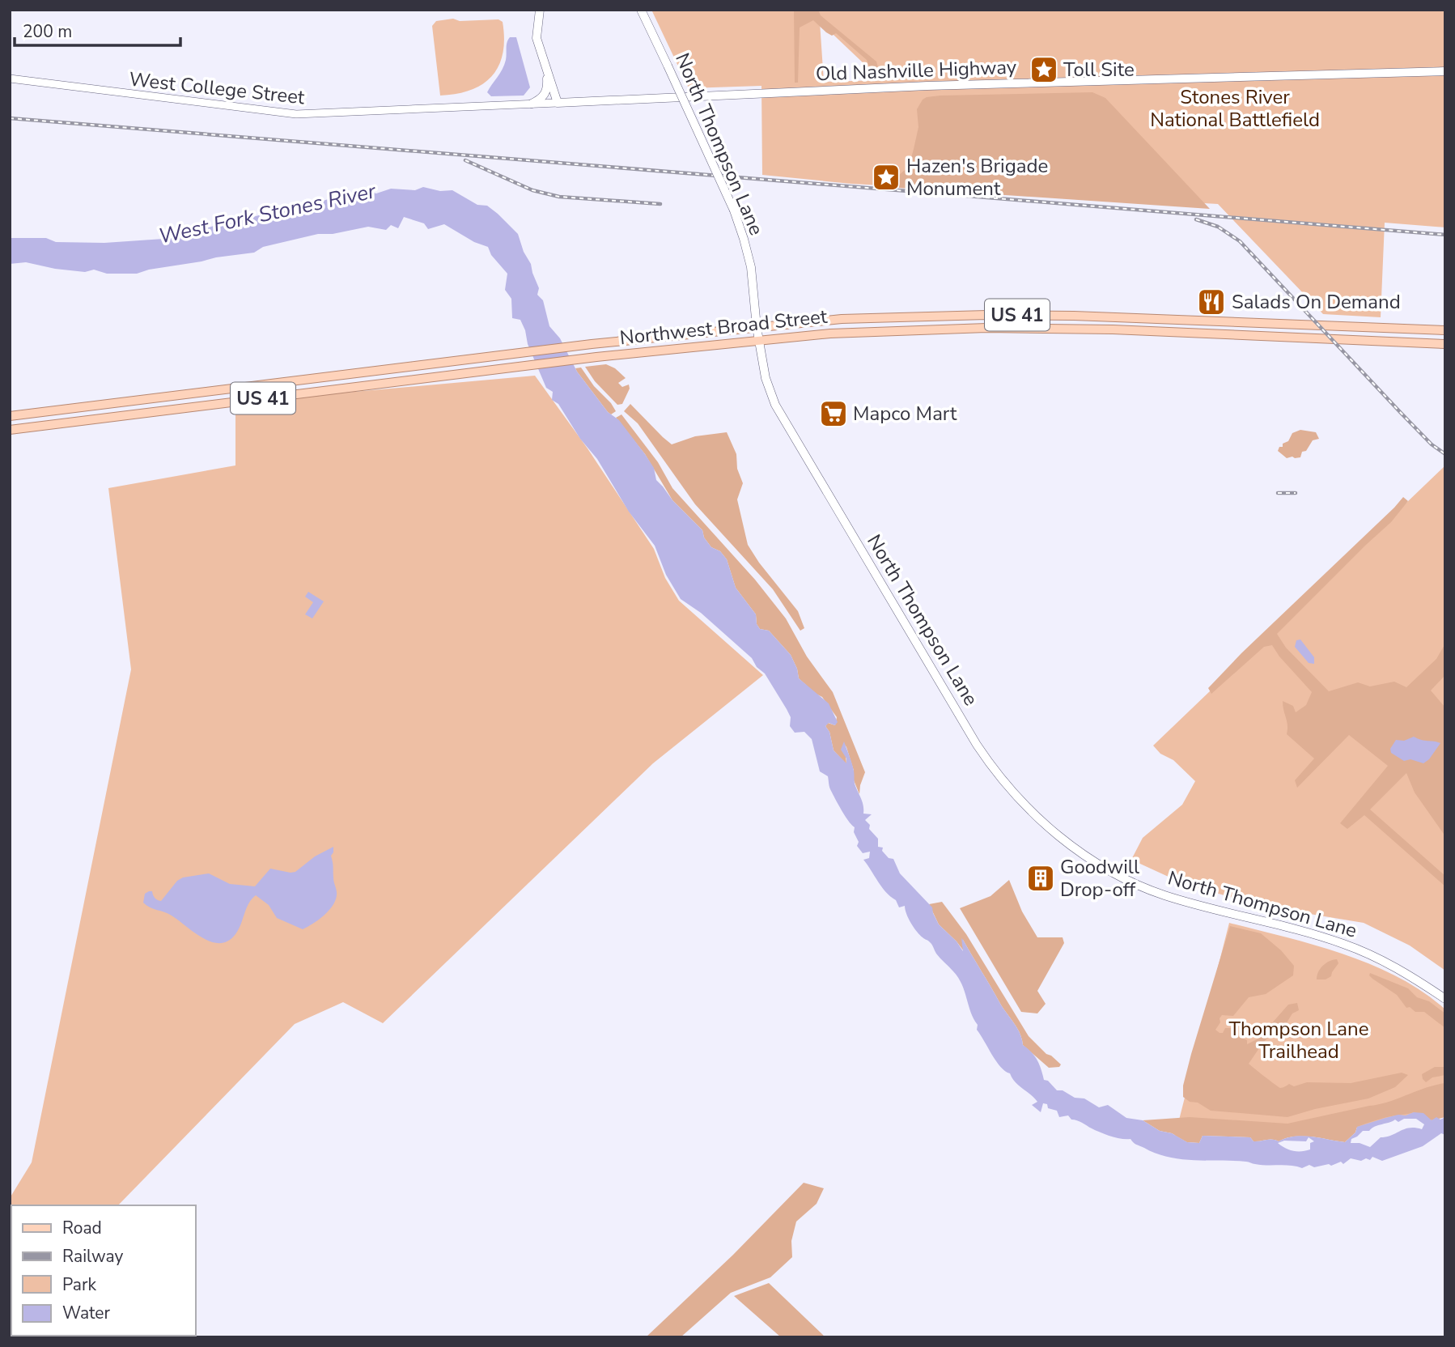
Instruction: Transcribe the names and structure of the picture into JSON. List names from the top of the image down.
{
  "streets": {
    "main road": [
      "Old Nashville Highway",
      "North Thompson Lane",
      "US 41",
      "Northwest Broad Street"
    ],
    "street": ["West College Street"]
  },
  "crossings": [
    ["Old Nashville Highway", "West College Street"],
    ["North Thompson Lane", "Northwest Broad Street"]
  ],
  "water": ["West Fork Stones River"],
  "parks": ["Stones River National Battlefield", "Thompson Lane Trailhead"],
  "places": {
    "place": ["Toll Site", "Hazen's Brigade Monument"],
    "restaurant": ["Salads On Demand"],
    "supermarket": ["Mapco Mart"],
    "building": ["Goodwill Drop-off"]
  },
  "legend": [
    "Road",
    "Railway",
    "Park",
    "Water"
  ],
  "scale_bar": "200 m"
}
